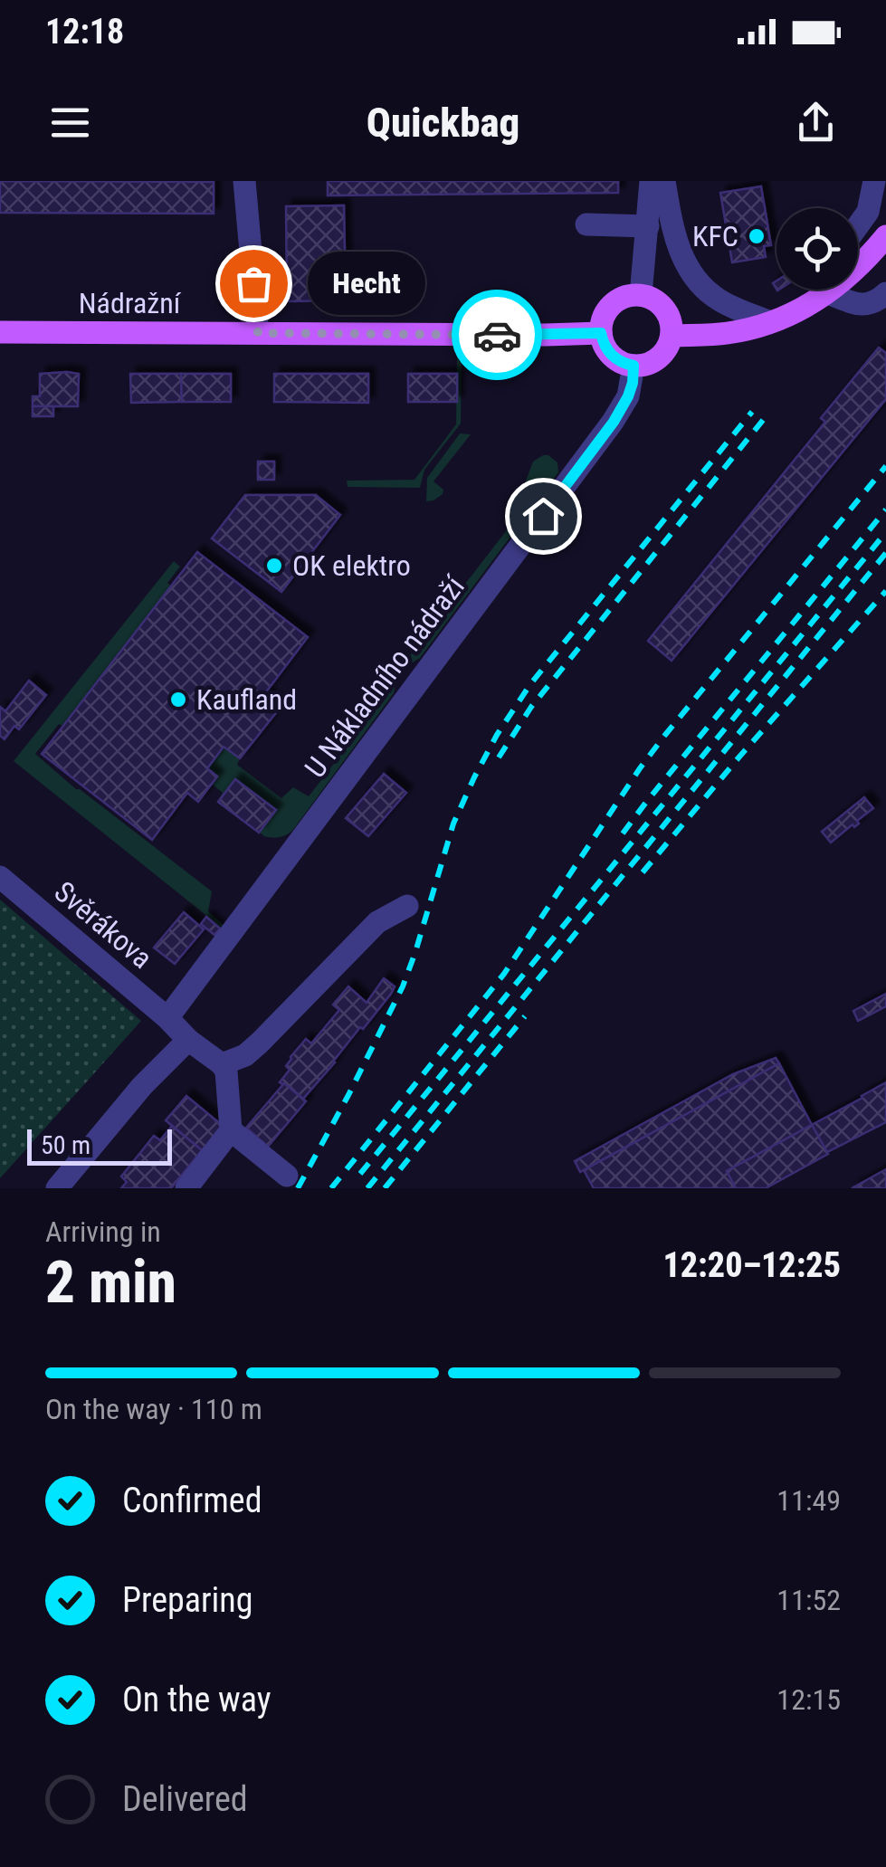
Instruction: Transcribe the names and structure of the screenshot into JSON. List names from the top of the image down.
{
  "streets": {
    "main road": ["Nádražní"],
    "street": ["U Nákladního nádraží", "Svěrákova"]
  },
  "crossings": [
    ["Nádražní", "U Nákladního nádraží"],
    ["U Nákladního nádraží", "Svěrákova"]
  ],
  "places": [
    "KFC",
    "Hecht",
    "OK elektro",
    "Kaufland"
  ],
  "scale_bar": "50 m",
  "page": {
    "status": "12:18",
    "header": "Quickbag",
    "bubble": "Hecht",
    "scale": "50 m",
    "heading": ["2 min", "Arriving in", "12:20–12:25"],
    "bar": "On the way · 110 m",
    "list": [
      ["Confirmed", "11:49"],
      ["Preparing", "11:52"],
      ["On the way", "12:15"],
      "Delivered"
    ]
  }
}
